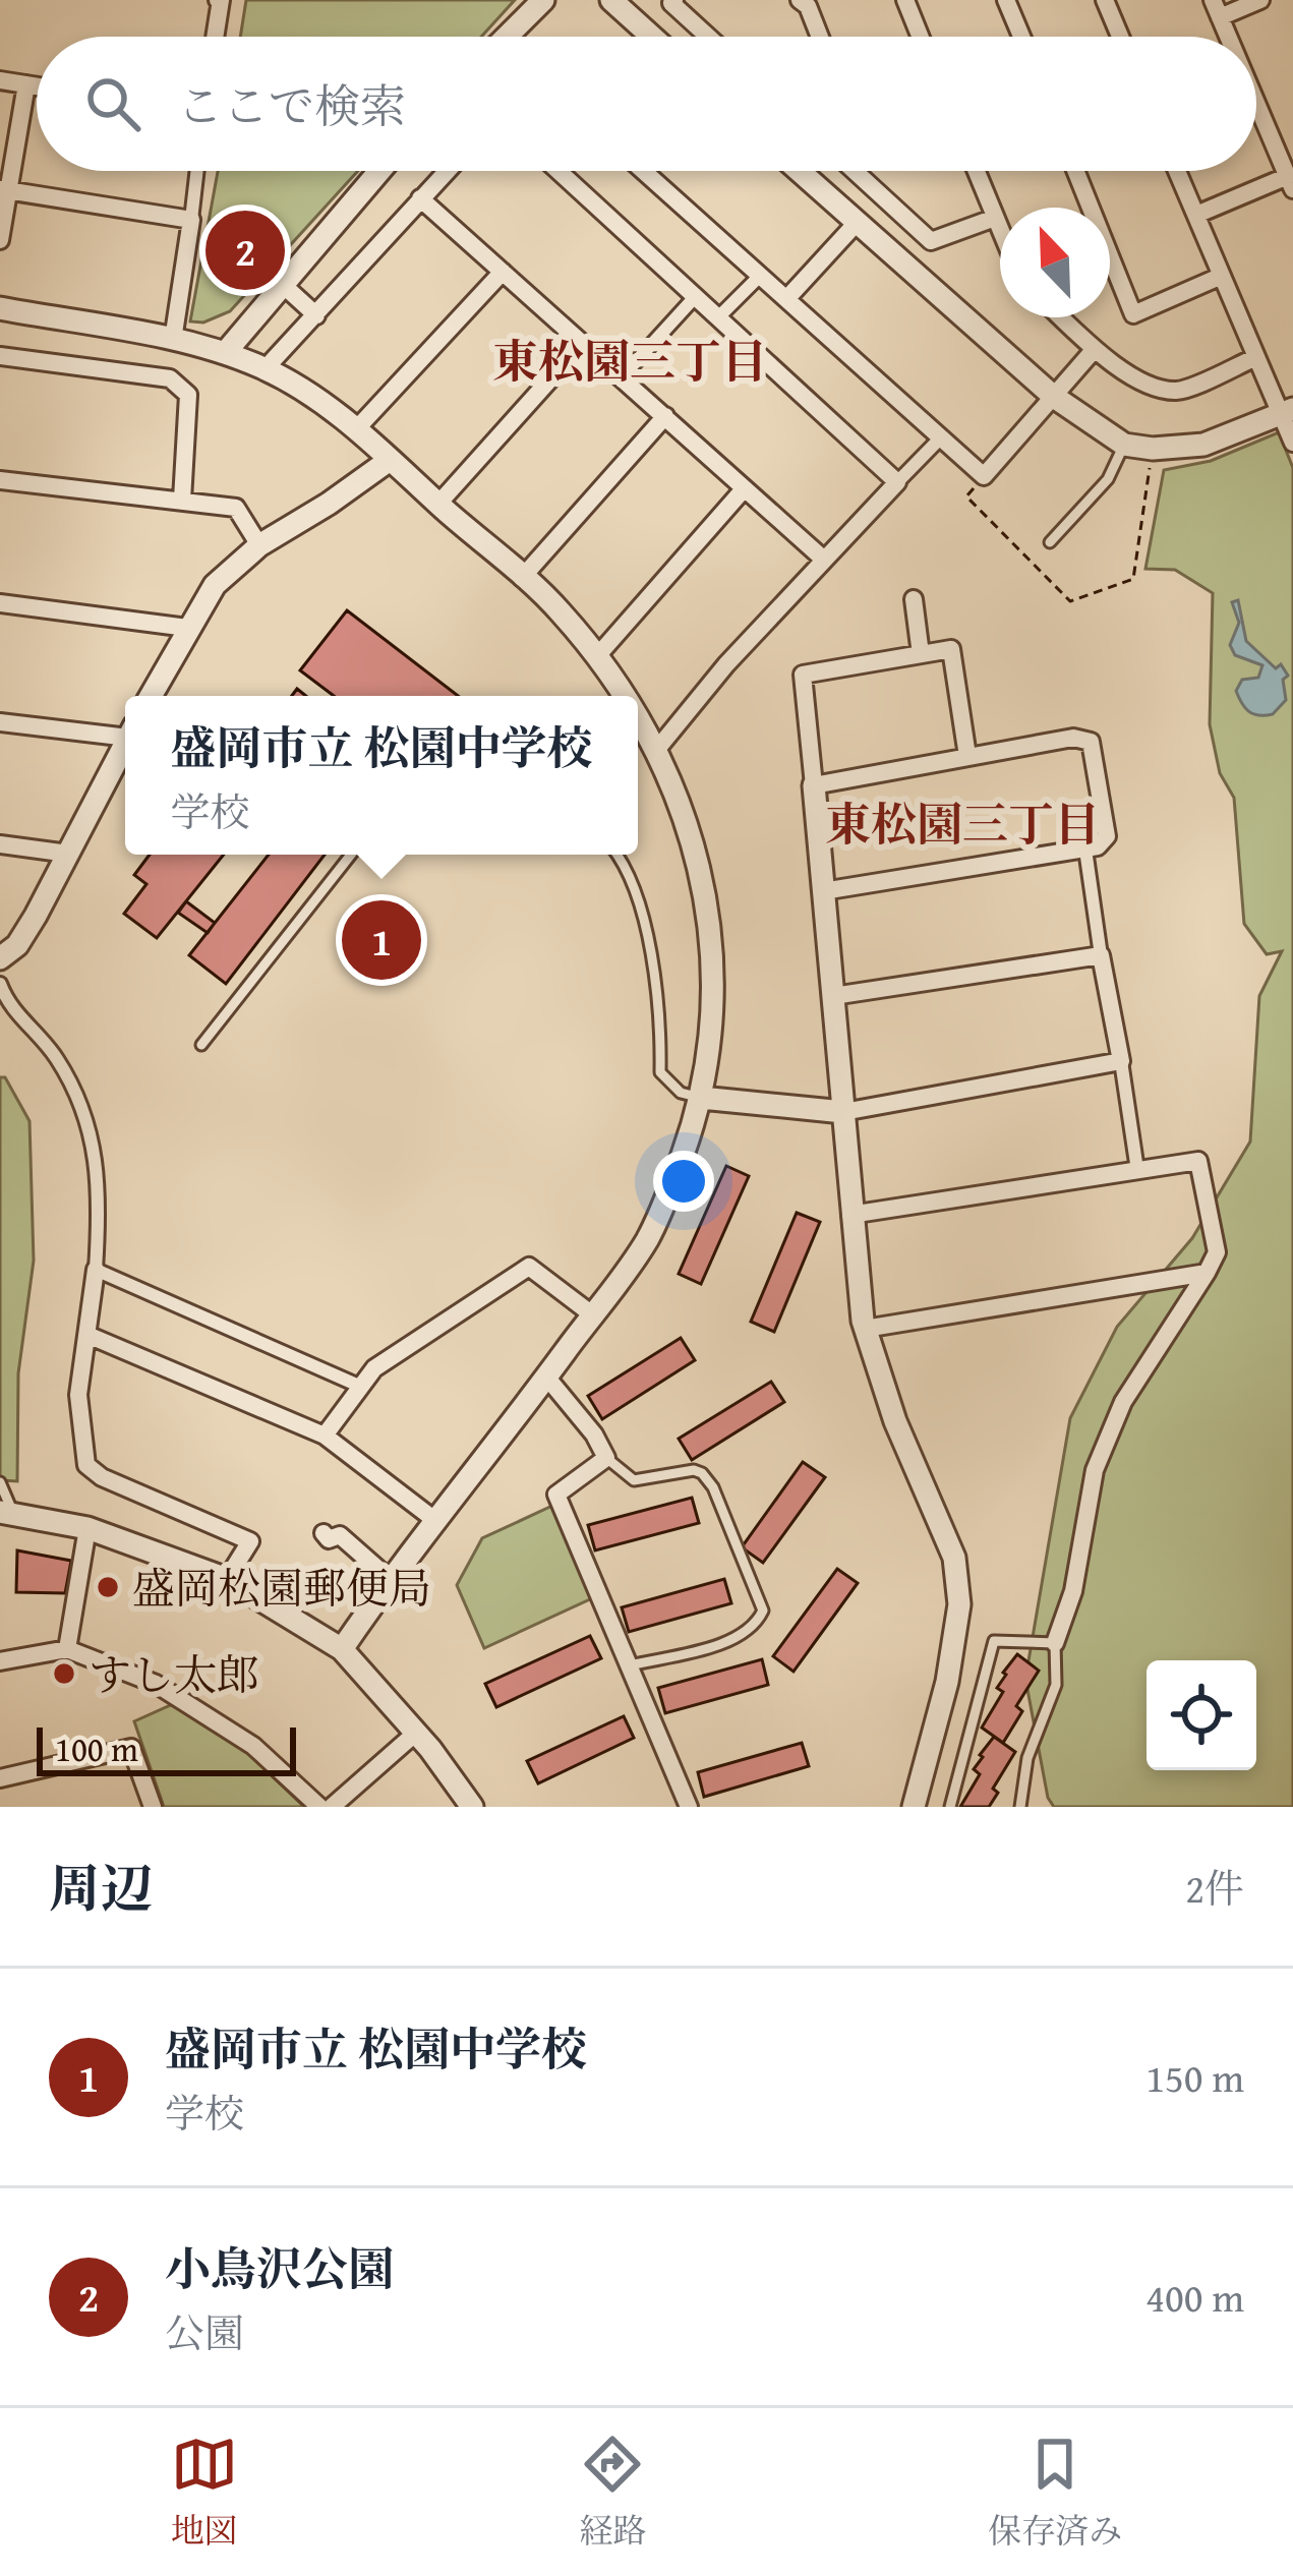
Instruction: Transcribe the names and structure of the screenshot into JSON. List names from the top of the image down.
{
  "districts": ["東松園三丁目", "東松園三丁目"],
  "places": ["盛岡松園郵便局", "すし太郎"],
  "scale_bar": "100 m",
  "north": "top left",
  "page": {
    "search": "ここで検索",
    "pins": ["2", "1"],
    "popup": ["盛岡市立 松園中学校", "学校"],
    "scale": "100 m",
    "heading": ["周辺", "2件"],
    "list": [
      {
        "mark": "1",
        "name": "盛岡市立 松園中学校",
        "note": "学校",
        "value": "150 m"
      },
      {
        "mark": "2",
        "name": "小鳥沢公園",
        "note": "公園",
        "value": "400 m"
      }
    ],
    "nav": ["地図", "経路", "保存済み"]
  }
}
